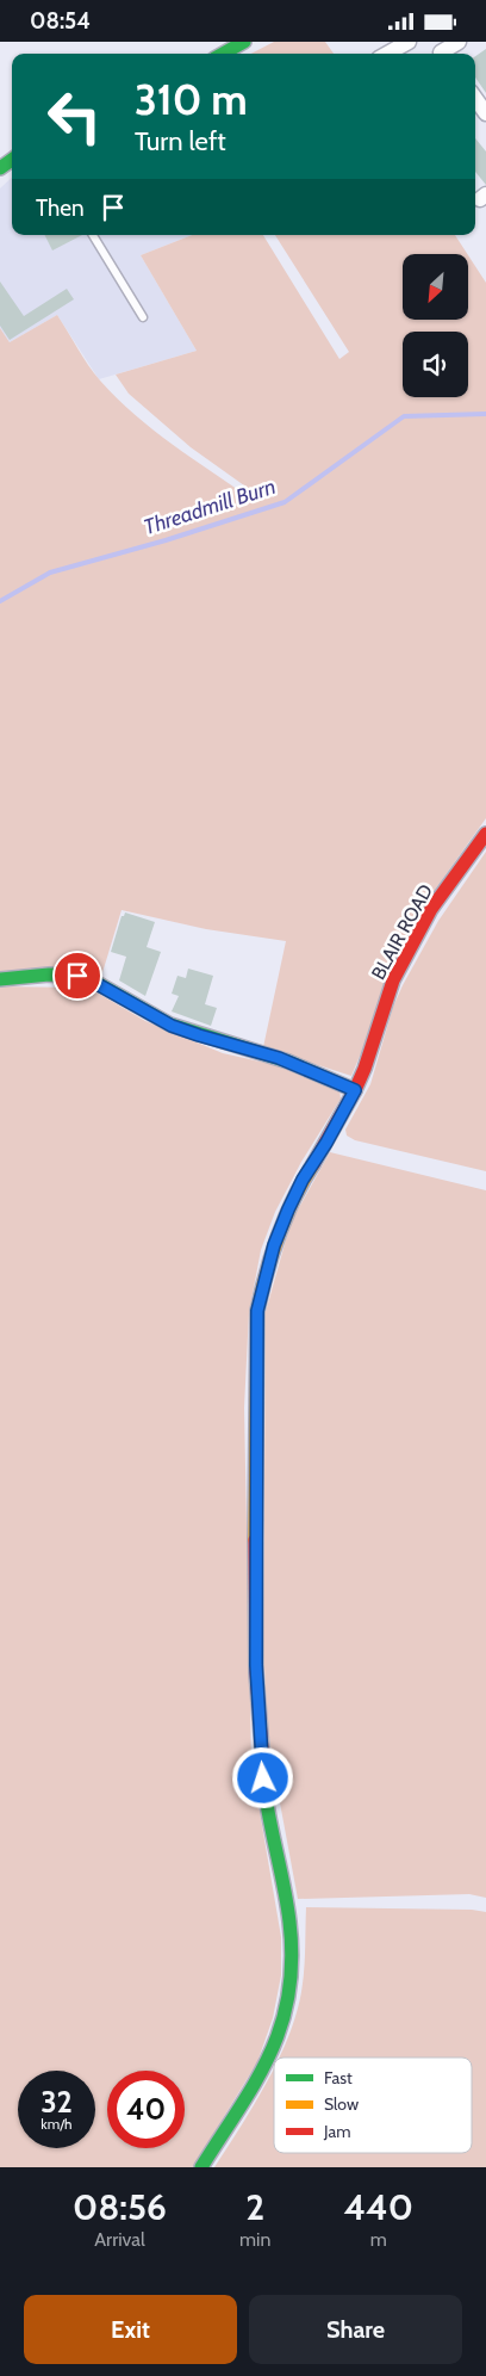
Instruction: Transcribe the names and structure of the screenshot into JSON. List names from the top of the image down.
{
  "streets": {
    "street": ["BLAIR ROAD"]
  },
  "water": ["Threadmill Burn"],
  "legend": ["Fast", "Slow", "Jam"],
  "north": "bottom left",
  "page": {
    "status": "08:54",
    "turn": ["310 m", "Turn left"],
    "then": "Then",
    "speed": "32 km/h",
    "limit": "40",
    "eta": [
      "08:56",
      "Arrival",
      "2",
      "min",
      "440",
      "m"
    ],
    "buttons": ["Exit", "Share"]
  }
}
